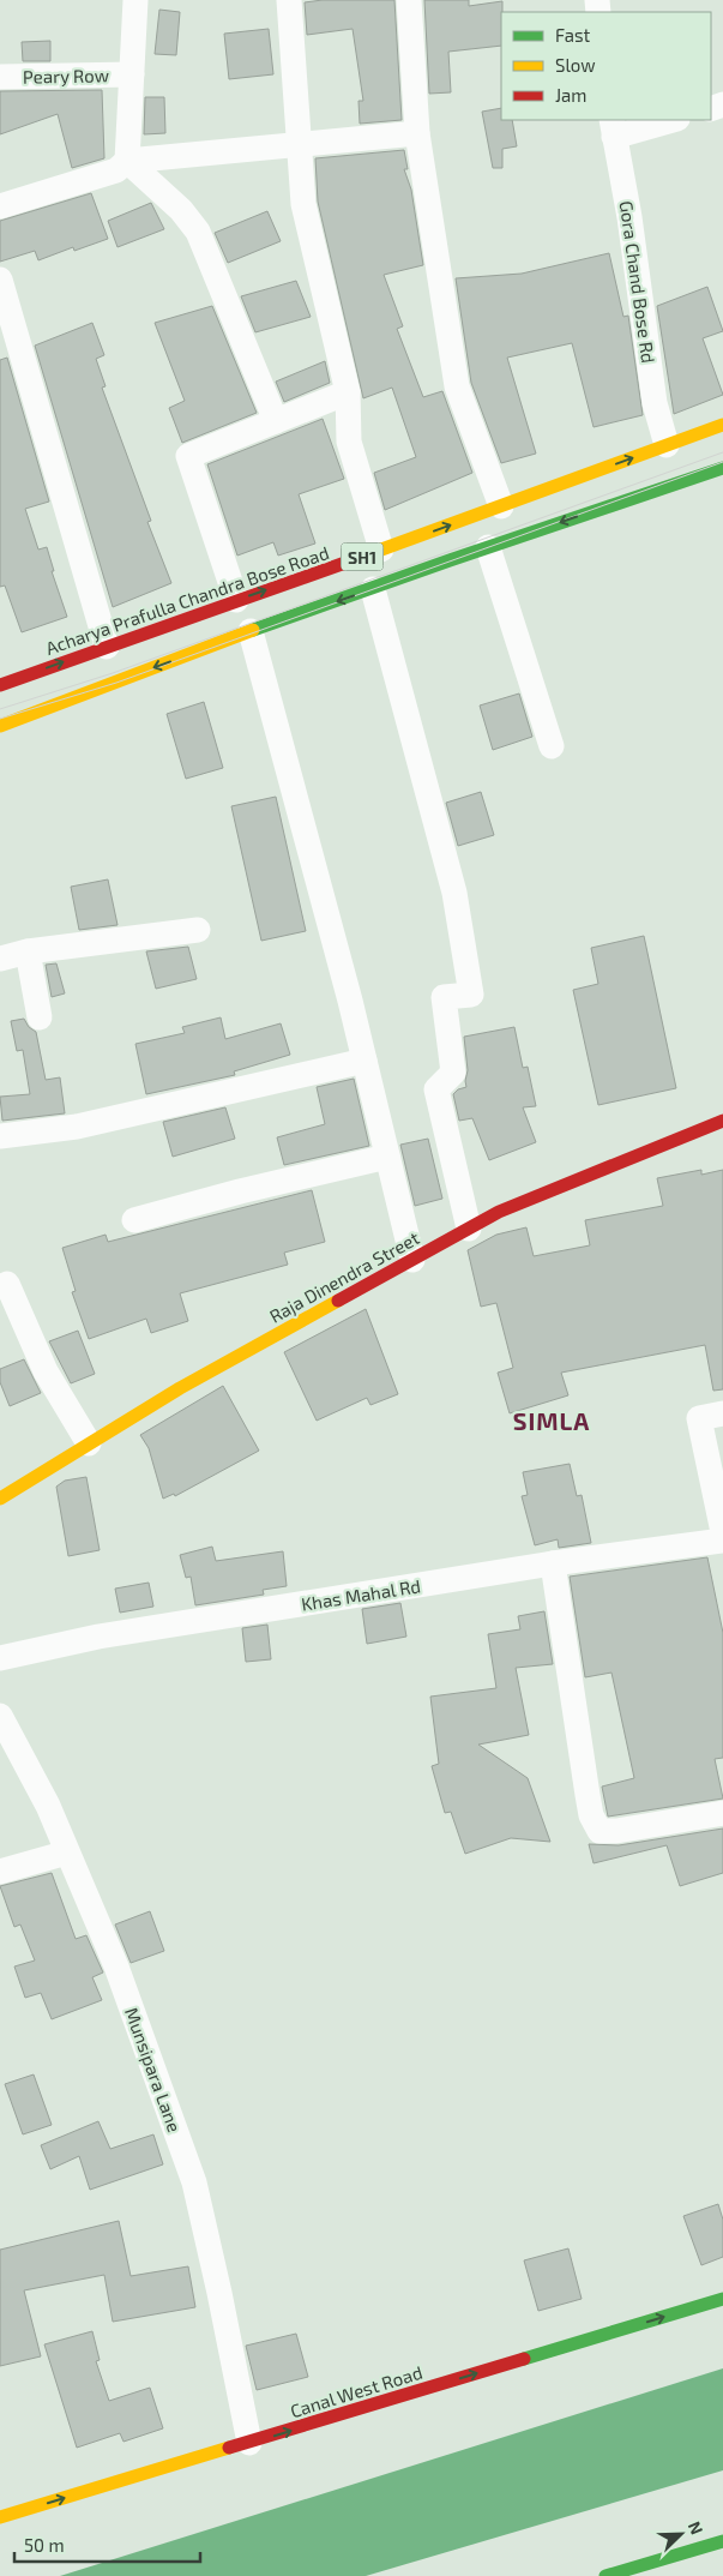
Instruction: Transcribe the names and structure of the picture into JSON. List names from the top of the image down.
{
  "streets": {
    "main road": [
      "SH1",
      "Acharya Prafulla Chandra Bose Road",
      "Raja Dinendra Street",
      "Canal West Road"
    ],
    "street": [
      "Peary Row",
      "Gora Chand Bose Rd",
      "Khas Mahal Rd",
      "Munsipara Lane"
    ]
  },
  "crossings": [
    ["Gora Chand Bose Rd", "Acharya Prafulla Chandra Bose Road"],
    ["Munsipara Lane", "Canal West Road"]
  ],
  "one_way": ["Canal West Road"],
  "districts": ["SIMLA"],
  "legend": ["Fast", "Slow", "Jam"],
  "scale_bar": "50 m",
  "north": "top right"
}
